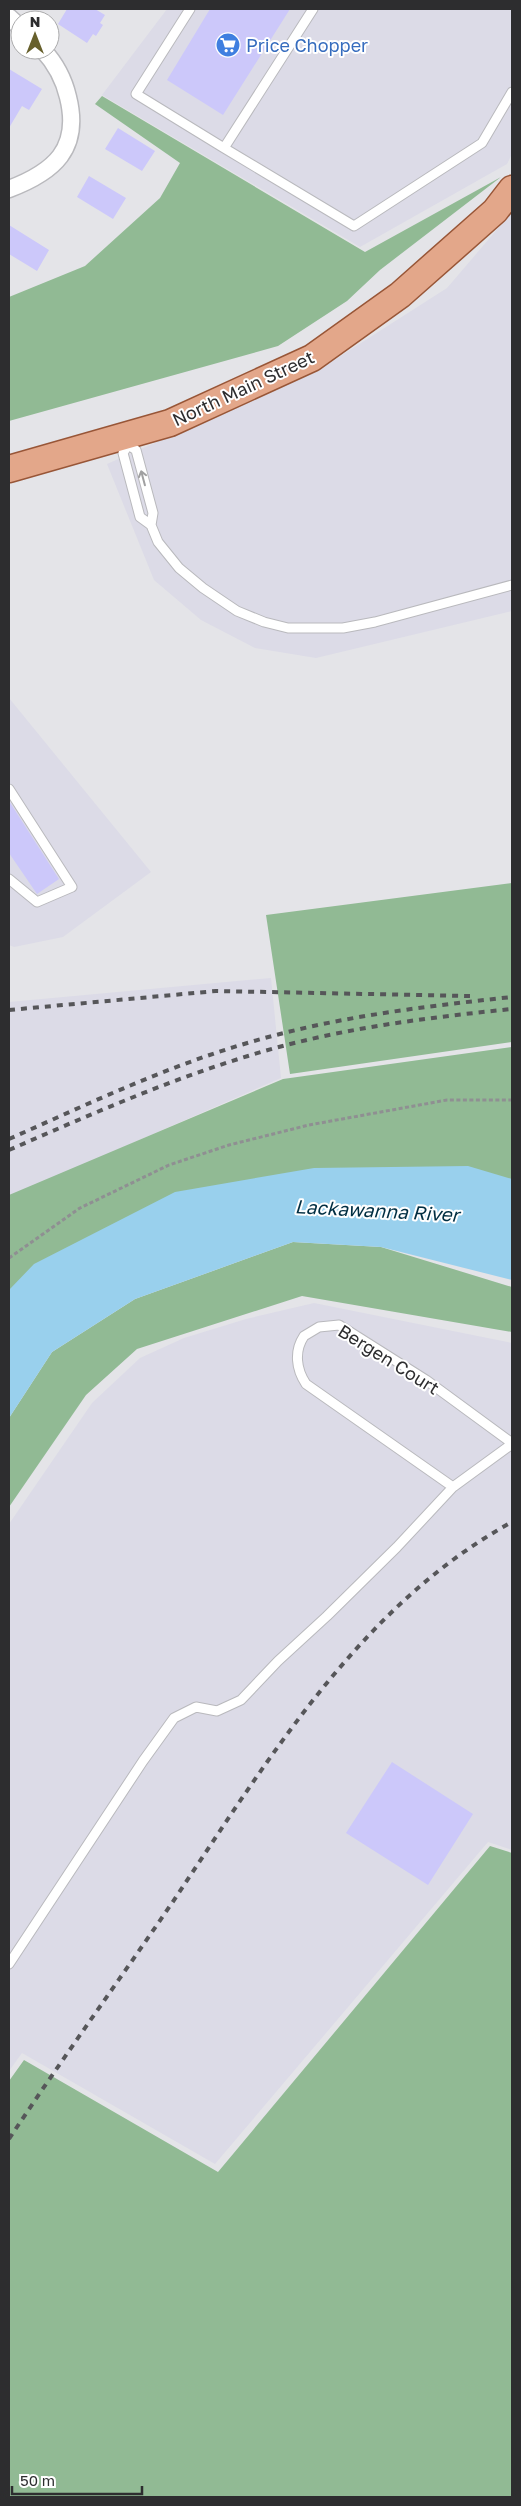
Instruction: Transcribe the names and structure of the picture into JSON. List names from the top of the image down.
{
  "streets": {
    "main road": ["North Main Street"],
    "lane": ["Bergen Court"]
  },
  "water": ["Lackawanna River"],
  "places": {
    "supermarket": ["Price Chopper"]
  },
  "scale_bar": "50 m",
  "north": "top"
}
